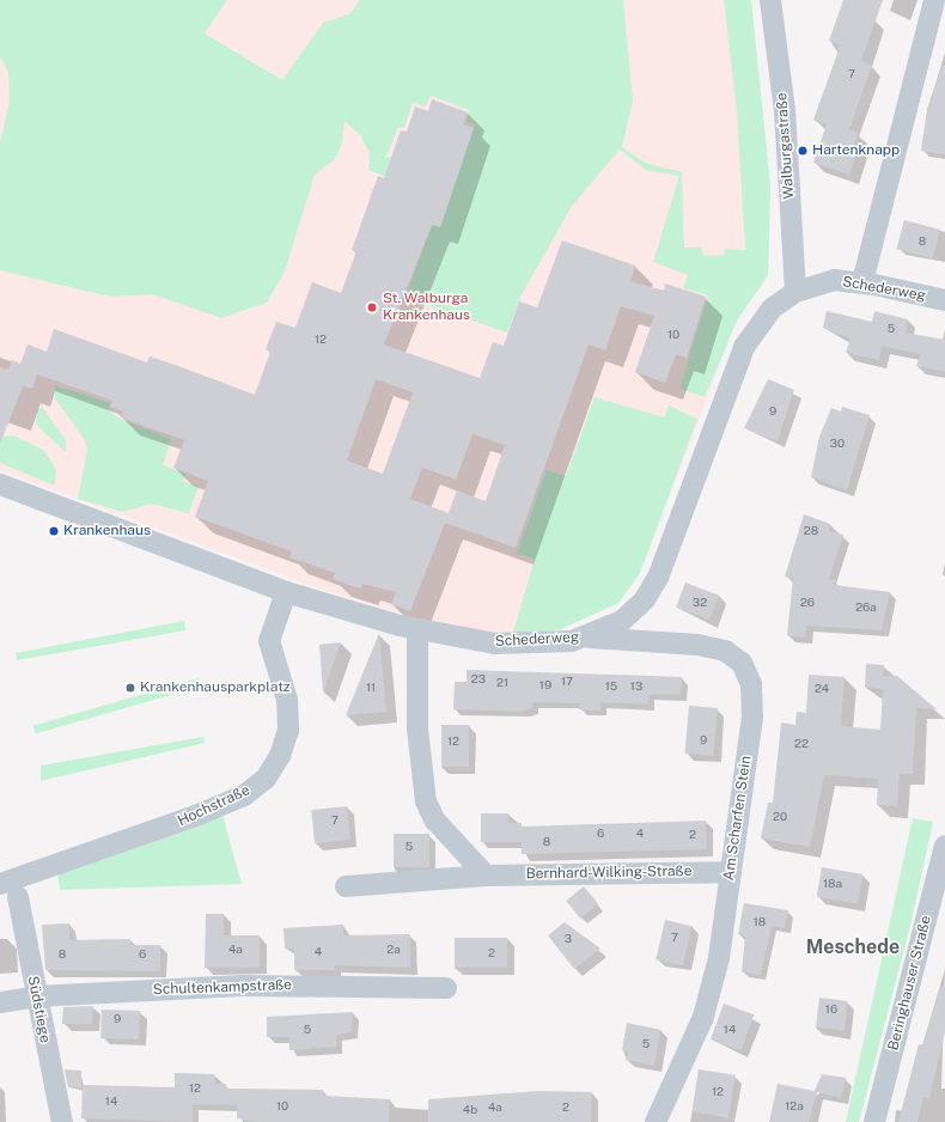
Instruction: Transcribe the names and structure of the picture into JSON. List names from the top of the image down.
{
  "streets": {
    "street": [
      "Walburgastraße",
      "Schederweg",
      "Hochstraße",
      "Am Scharfen Stein",
      "Bernhard-Wilking-Straße",
      "Beringhauser Straße",
      "Schultenkampstraße",
      "Südstiege"
    ]
  },
  "crossings": [
    ["Walburgastraße", "Schederweg"],
    ["Schederweg", "Hochstraße"],
    ["Schederweg", "Am Scharfen Stein"],
    ["Am Scharfen Stein", "Bernhard-Wilking-Straße"],
    ["Schultenkampstraße", "Südstiege"]
  ],
  "districts": ["Meschede"],
  "places": [
    "Hartenknapp",
    "St. Walburga Krankenhaus",
    "Krankenhaus",
    "Krankenhausparkplatz"
  ],
  "house_numbers": [
    "7",
    "8",
    "5",
    "10",
    "12",
    "9",
    "30",
    "28",
    "32",
    "26",
    "26a",
    "23",
    "17",
    "21",
    "19",
    "15",
    "13",
    "11",
    "24",
    "9",
    "12",
    "22",
    "20",
    "7",
    "6",
    "4",
    "2",
    "8",
    "5",
    "18a",
    "18",
    "7",
    "3",
    "4a",
    "2a",
    "4",
    "2",
    "8",
    "6",
    "16",
    "9",
    "5",
    "14",
    "5",
    "12",
    "12",
    "14",
    "10",
    "12a",
    "4a",
    "2",
    "4b"
  ]
}
